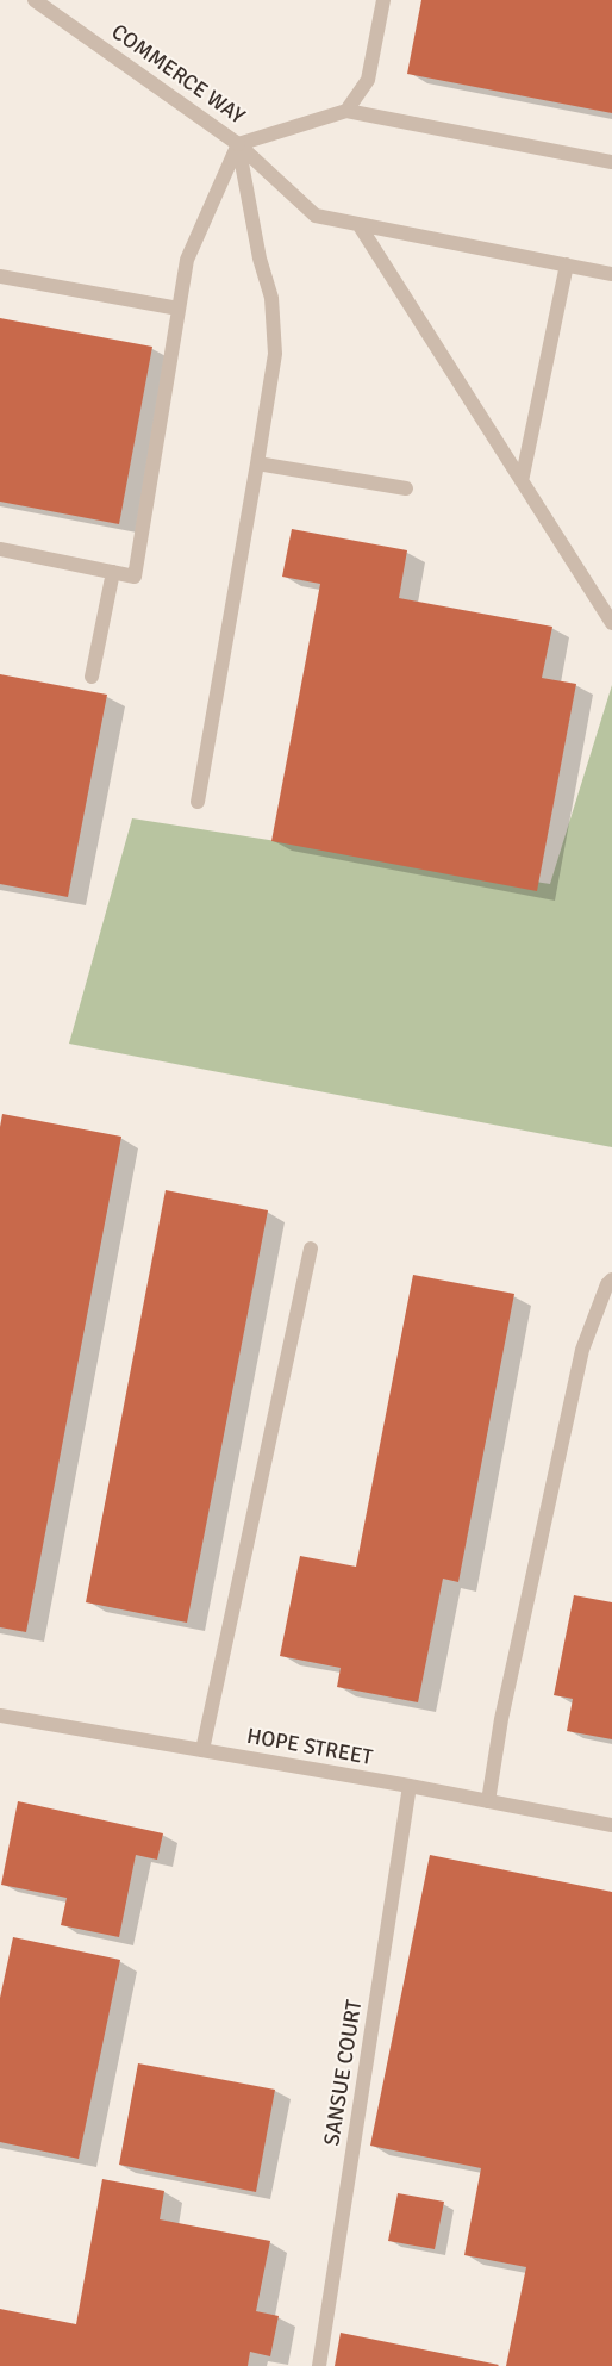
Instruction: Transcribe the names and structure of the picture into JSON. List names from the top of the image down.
{
  "streets": {
    "street": ["COMMERCE WAY", "HOPE STREET", "SANSUE COURT"]
  },
  "crossings": [
    ["HOPE STREET", "SANSUE COURT"]
  ]
}
